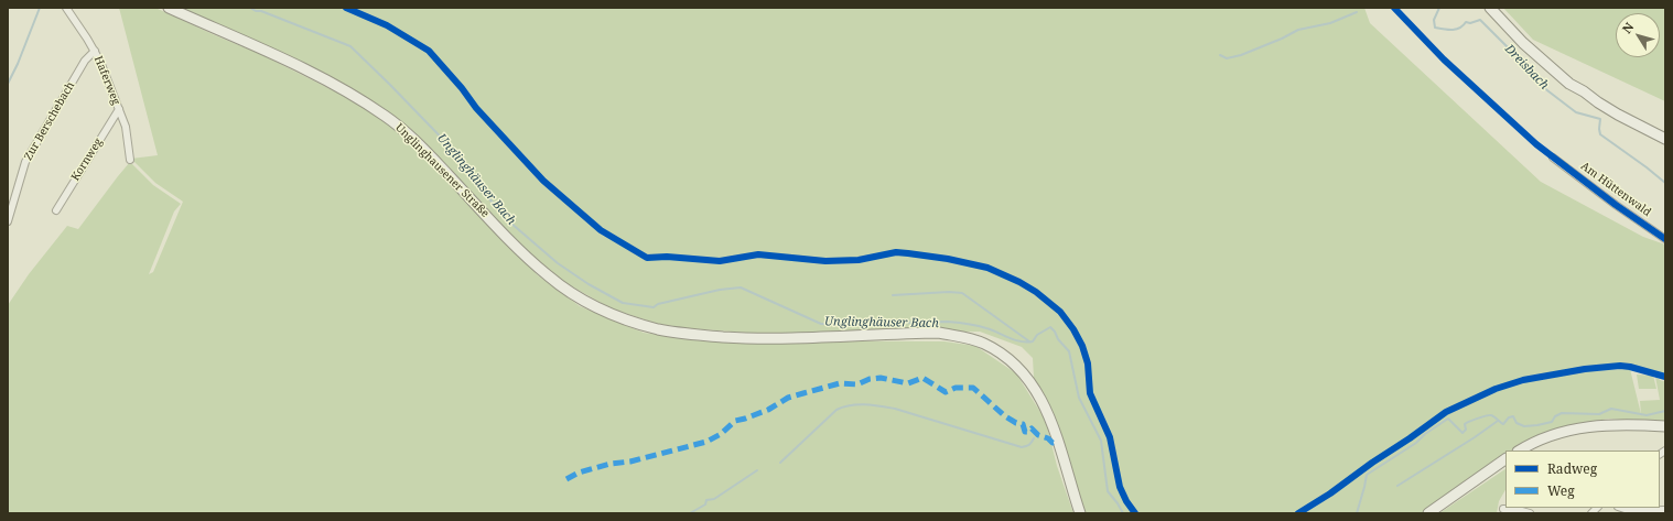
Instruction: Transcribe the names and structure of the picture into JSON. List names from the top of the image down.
{
  "streets": {
    "main road": ["Unglinghausener Straße"],
    "street": [
      "Haferweg",
      "Zur Berschebach",
      "Kornweg",
      "Am Hüttenwald"
    ]
  },
  "crossings": [
    ["Haferweg", "Zur Berschebach"],
    ["Haferweg", "Kornweg"]
  ],
  "water": ["Dreisbach", "Unglinghäuser Bach"],
  "legend": ["Radweg", "Weg"],
  "north": "top left"
}
